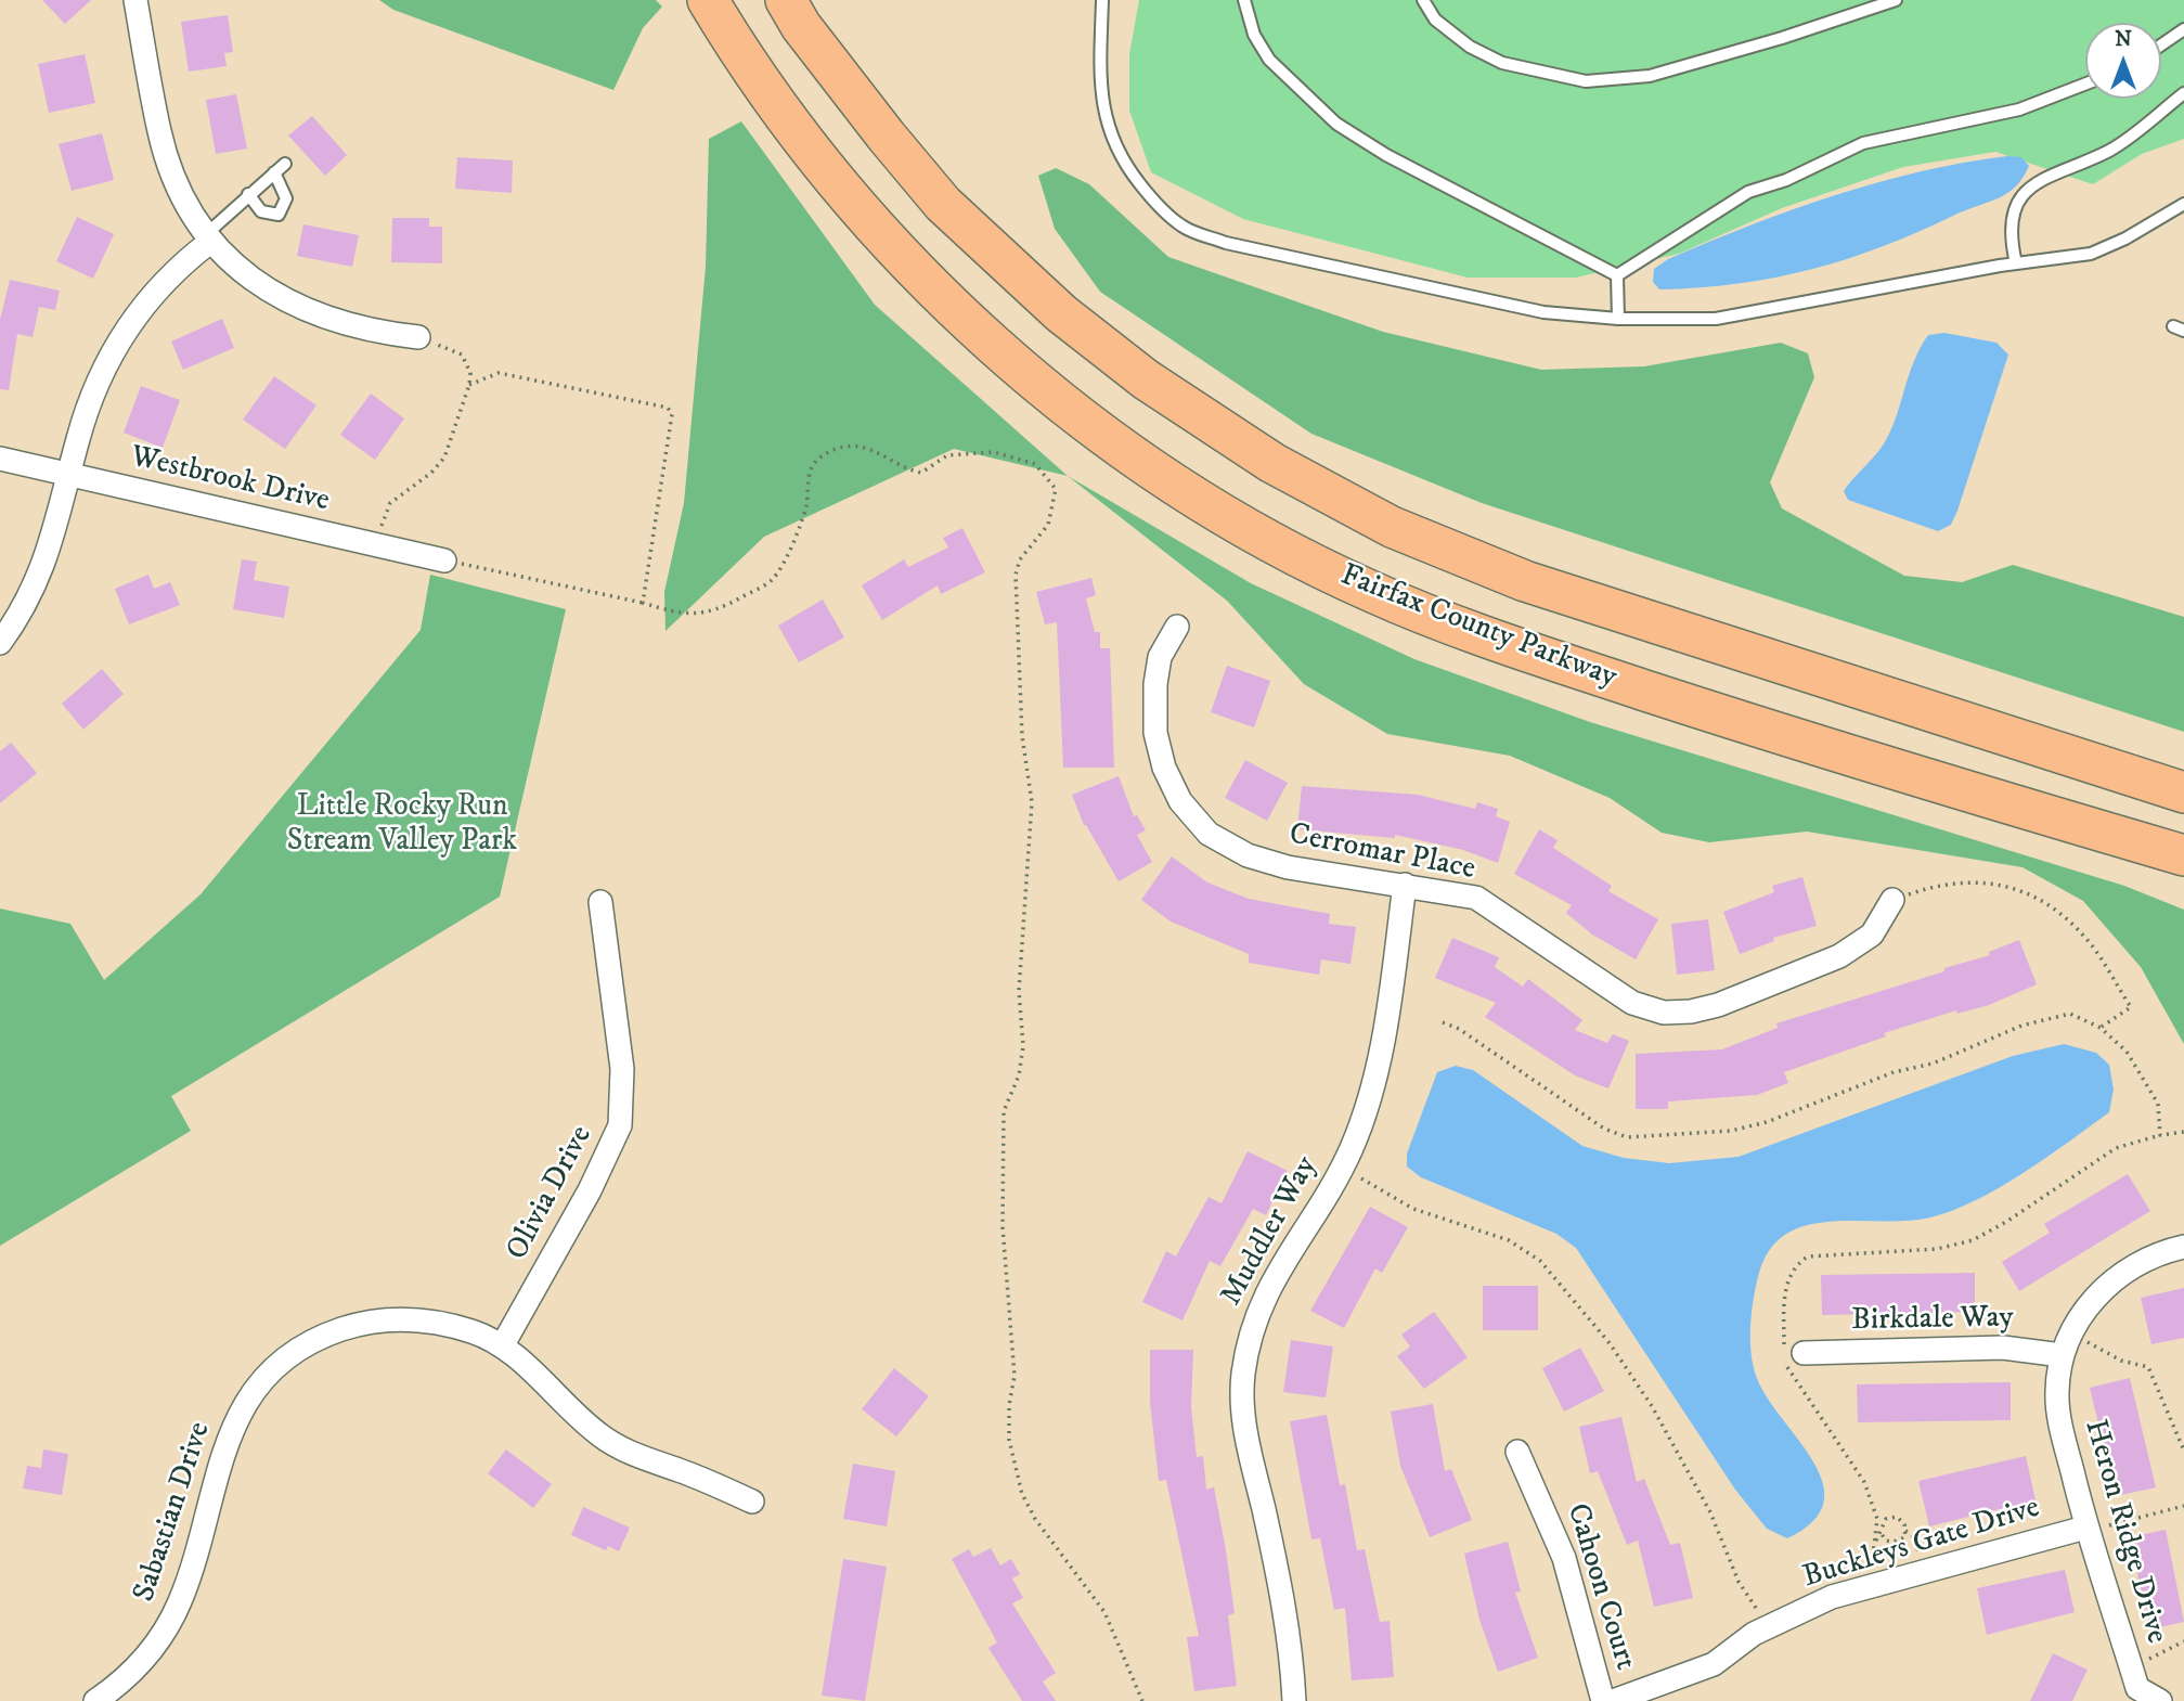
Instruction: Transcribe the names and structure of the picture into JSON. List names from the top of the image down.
{
  "streets": {
    "highway": ["Fairfax County Parkway"],
    "street": [
      "Westbrook Drive",
      "Cerromar Place",
      "Olivia Drive",
      "Muddler Way",
      "Birkdale Way",
      "Sabastian Drive",
      "Heron Ridge Drive",
      "Buckleys Gate Drive",
      "Cahoon Court"
    ]
  },
  "crossings": [
    ["Cerromar Place", "Muddler Way"],
    ["Olivia Drive", "Sabastian Drive"],
    ["Birkdale Way", "Heron Ridge Drive"],
    ["Heron Ridge Drive", "Buckleys Gate Drive"]
  ],
  "parks": ["Little Rocky Run Stream Valley Park"],
  "north": "top"
}
